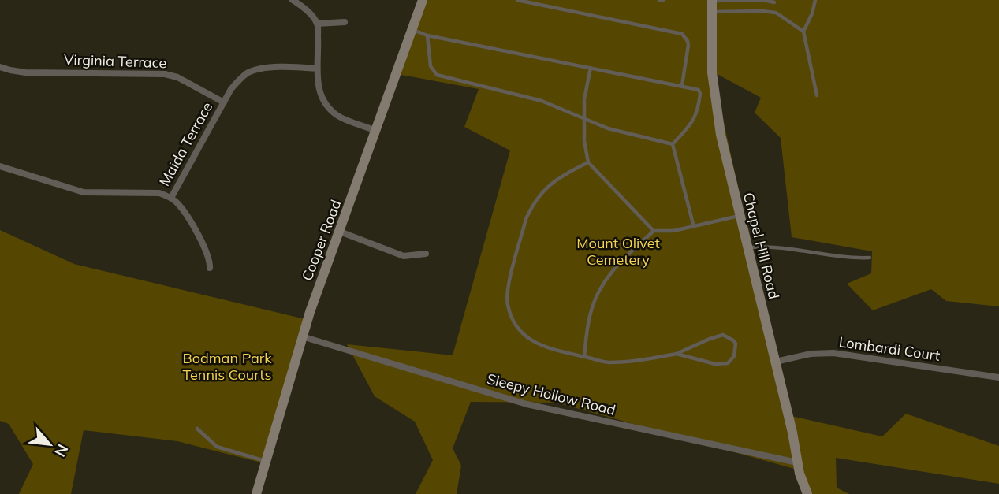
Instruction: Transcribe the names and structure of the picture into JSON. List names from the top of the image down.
{
  "streets": {
    "street": [
      "Virginia Terrace",
      "Maida Terrace",
      "Cooper Road",
      "Chapel Hill Road",
      "Lombardi Court",
      "Sleepy Hollow Road"
    ]
  },
  "crossings": [
    ["Virginia Terrace", "Maida Terrace"],
    ["Cooper Road", "Sleepy Hollow Road"],
    ["Chapel Hill Road", "Lombardi Court"],
    ["Chapel Hill Road", "Sleepy Hollow Road"]
  ],
  "parks": ["Mount Olivet Cemetery", "Bodman Park Tennis Courts"],
  "north": "bottom right"
}
